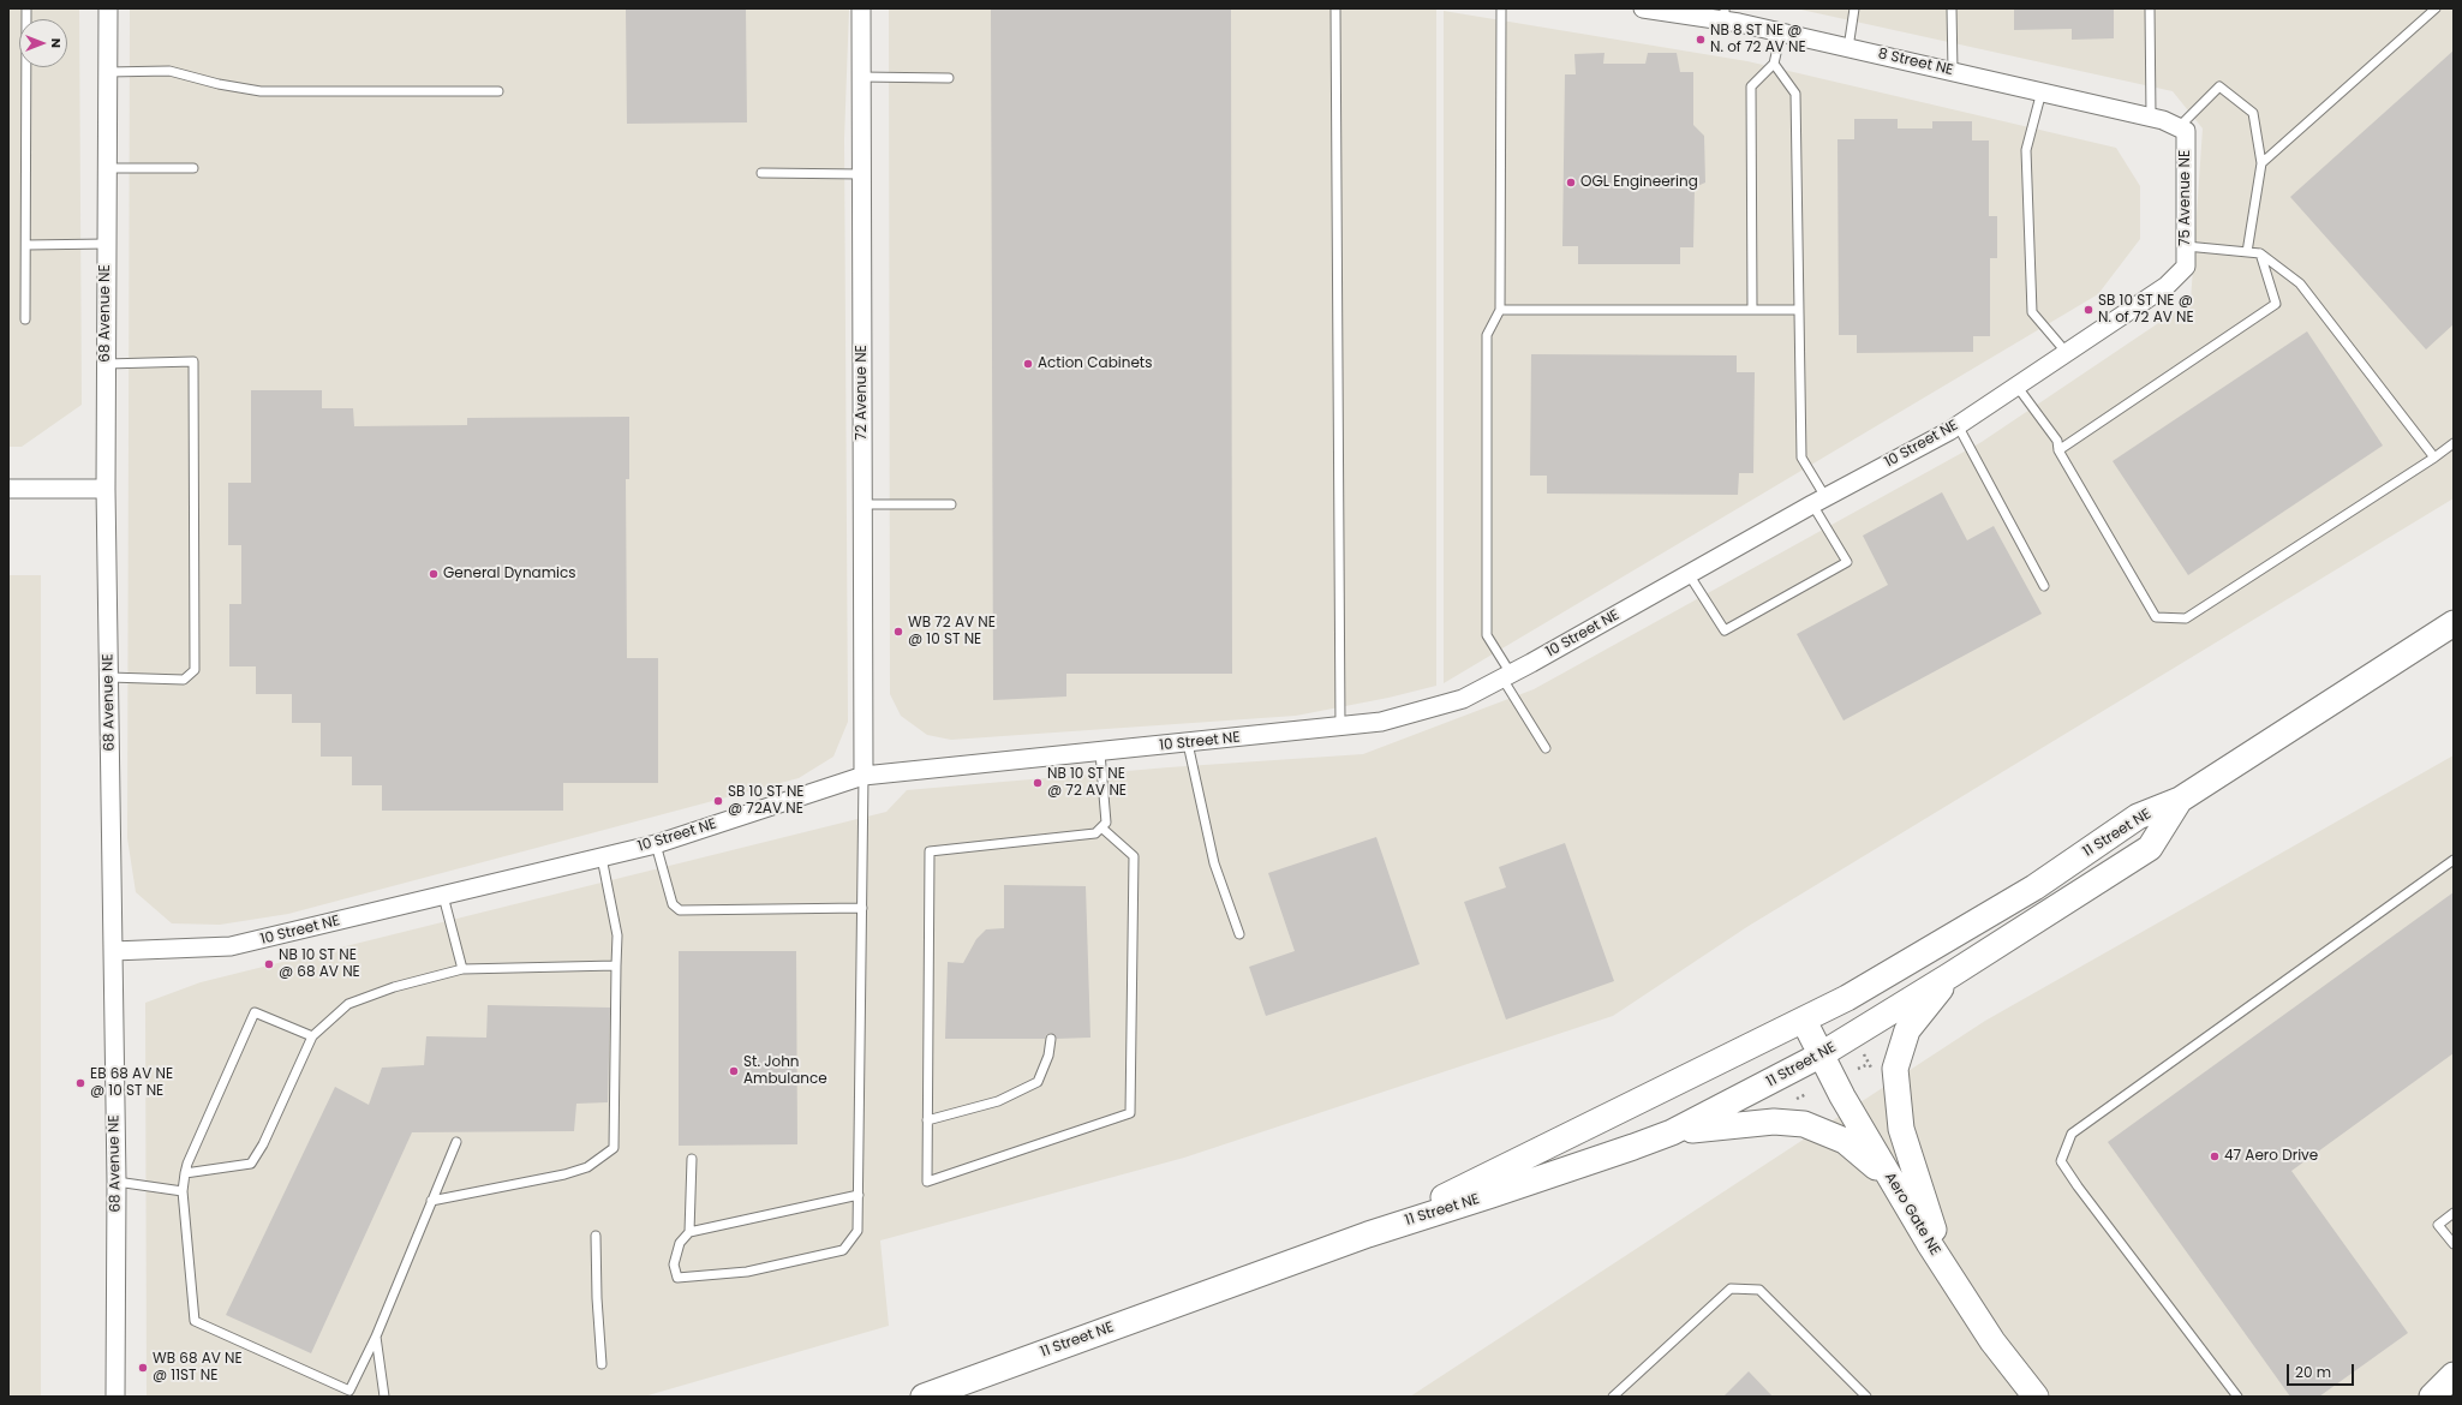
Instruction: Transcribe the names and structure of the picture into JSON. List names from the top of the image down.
{
  "streets": {
    "street": [
      "8 Street NE",
      "75 Avenue NE",
      "68 Avenue NE",
      "72 Avenue NE",
      "10 Street NE",
      "11 Street NE",
      "Aero Gate NE"
    ]
  },
  "crossings": [
    ["8 Street NE", "75 Avenue NE"],
    ["75 Avenue NE", "10 Street NE"],
    ["68 Avenue NE", "10 Street NE"],
    ["72 Avenue NE", "10 Street NE"],
    ["11 Street NE", "Aero Gate NE"]
  ],
  "places": [
    "NB 8 ST NE @ N. of 72 AV NE",
    "OGL Engineering",
    "SB 10 ST NE @ N. of 72 AV NE",
    "Action Cabinets",
    "General Dynamics",
    "WB 72 AV NE @ 10 ST NE",
    "NB 10 ST NE @ 72 AV NE",
    "SB 10 ST NE @ 72AV NE",
    "NB 10 ST NE @ 68 AV NE",
    "St. John Ambulance",
    "EB 68 AV NE @ 10 ST NE",
    "47 Aero Drive",
    "WB 68 AV NE @ 11ST NE"
  ],
  "scale_bar": "20 m",
  "north": "right"
}
